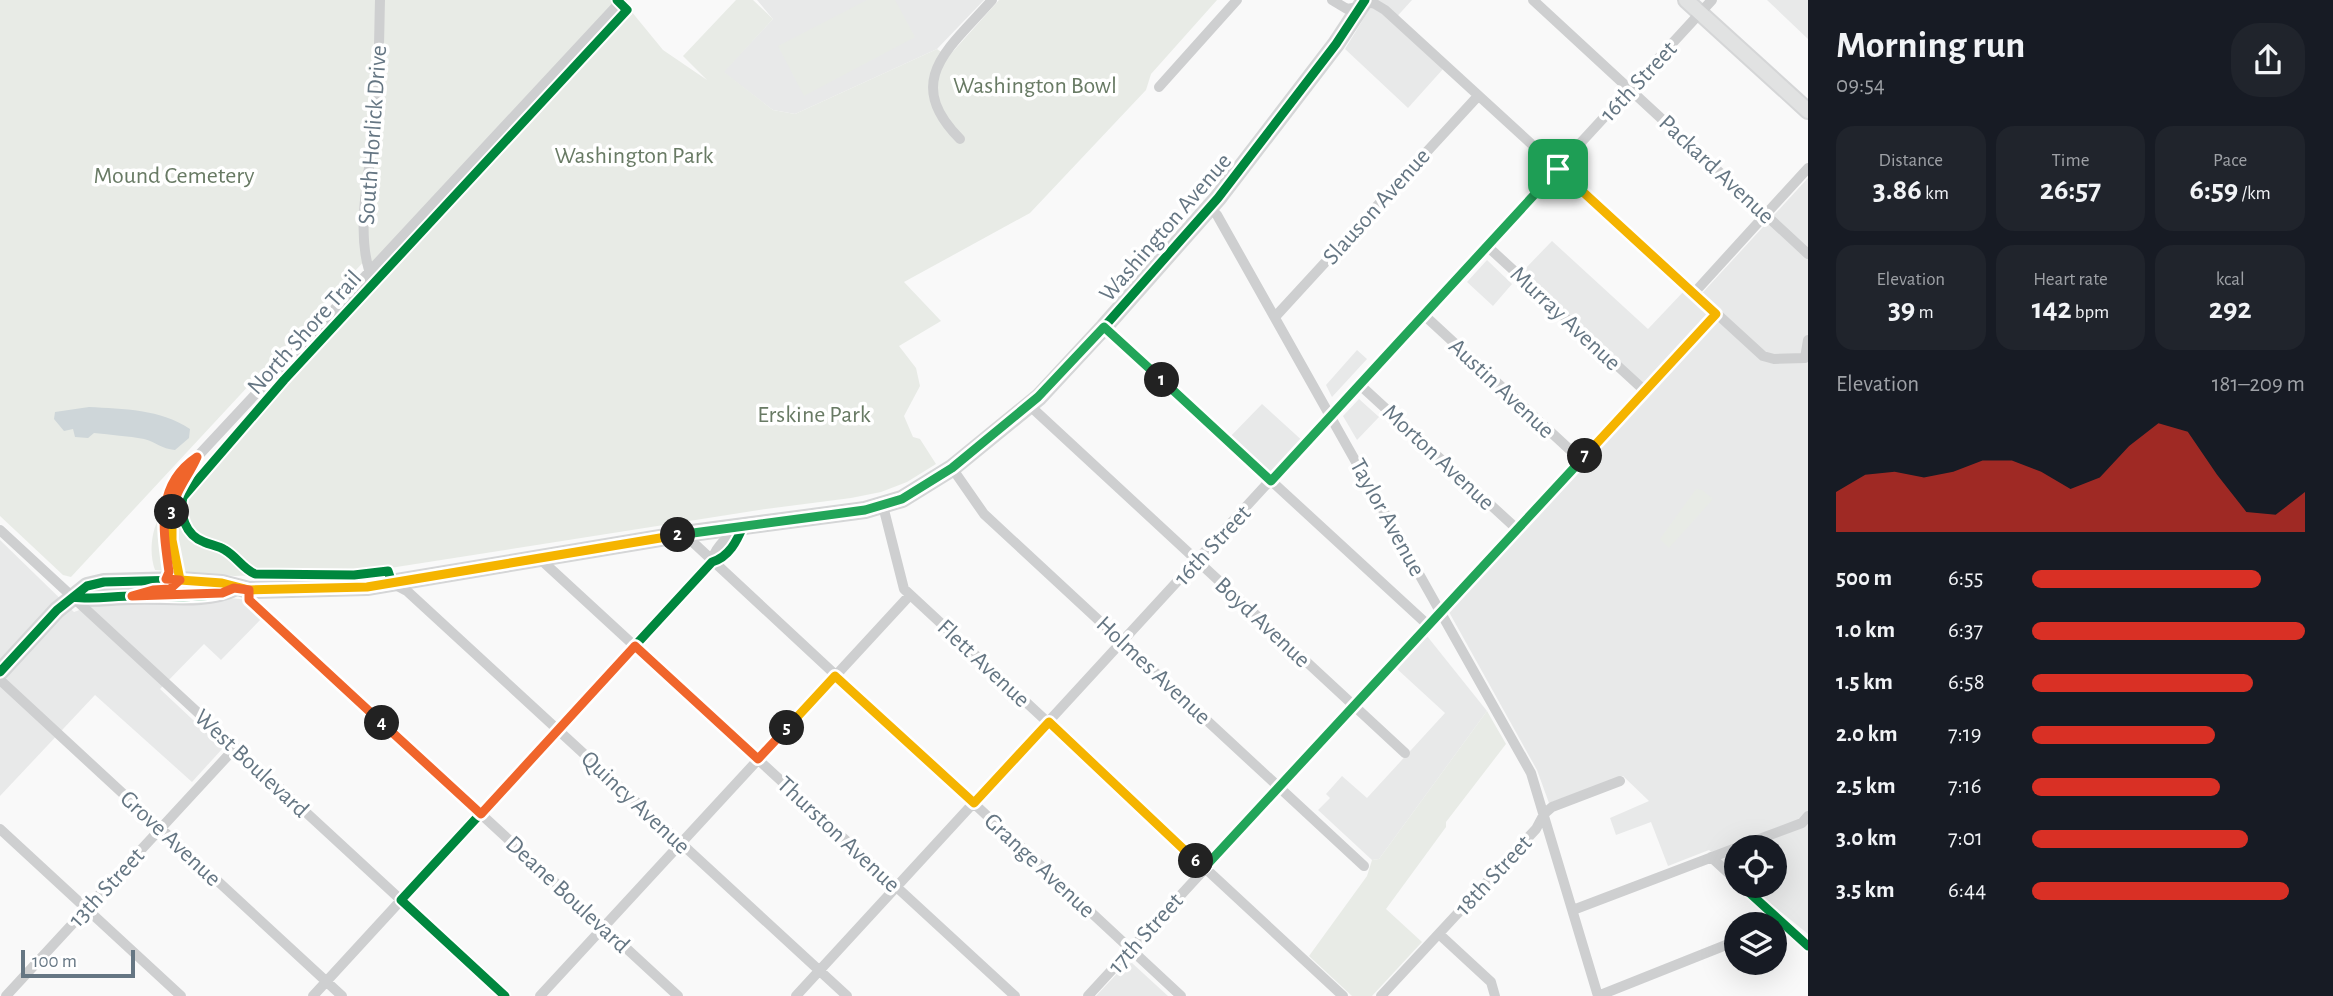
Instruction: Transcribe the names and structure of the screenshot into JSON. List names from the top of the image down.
{
  "streets": {
    "main road": ["Washington Avenue"],
    "street": [
      "16th Street",
      "South Horlick Drive",
      "Packard Avenue",
      "Slauson Avenue",
      "Murray Avenue",
      "Austin Avenue",
      "Morton Avenue",
      "Taylor Avenue",
      "Boyd Avenue",
      "Flett Avenue",
      "Holmes Avenue",
      "West Boulevard",
      "Quincy Avenue",
      "Thurston Avenue",
      "Grove Avenue",
      "Grange Avenue",
      "18th Street",
      "13th Street",
      "Deane Boulevard",
      "17th Street"
    ],
    "cycle path": ["North Shore Trail"]
  },
  "crossings": [
    ["16th Street", "Packard Avenue"],
    ["16th Street", "Murray Avenue"],
    ["16th Street", "Austin Avenue"],
    ["16th Street", "Morton Avenue"],
    ["16th Street", "Taylor Avenue"],
    ["16th Street", "Boyd Avenue"],
    ["16th Street", "Flett Avenue"],
    ["16th Street", "Holmes Avenue"],
    ["16th Street", "Quincy Avenue"],
    ["16th Street", "Thurston Avenue"],
    ["16th Street", "Grange Avenue"],
    ["Slauson Avenue", "Taylor Avenue"],
    ["Washington Avenue", "Taylor Avenue"],
    ["Washington Avenue", "Boyd Avenue"],
    ["Washington Avenue", "Flett Avenue"],
    ["Washington Avenue", "Holmes Avenue"],
    ["Washington Avenue", "West Boulevard"],
    ["Washington Avenue", "Quincy Avenue"],
    ["Washington Avenue", "Thurston Avenue"],
    ["Washington Avenue", "Grange Avenue"],
    ["Washington Avenue", "Deane Boulevard"],
    ["Murray Avenue", "17th Street"],
    ["Austin Avenue", "17th Street"],
    ["Morton Avenue", "17th Street"],
    ["Taylor Avenue", "18th Street"],
    ["Taylor Avenue", "17th Street"],
    ["Boyd Avenue", "17th Street"],
    ["Flett Avenue", "17th Street"],
    ["Holmes Avenue", "17th Street"],
    ["West Boulevard", "13th Street"],
    ["Grove Avenue", "13th Street"],
    ["Grange Avenue", "17th Street"]
  ],
  "parks": [
    "Washington Bowl",
    "Washington Park",
    "Mound Cemetery",
    "Erskine Park"
  ],
  "scale_bar": "100 m",
  "page": {
    "heading": ["Morning run", "09:54"],
    "stats": [
      ["Distance", "3.86 km"],
      ["Time", "26:57"],
      ["Pace", "6:59 /km"],
      ["Elevation", "39 m"],
      ["Heart rate", "142 bpm"],
      ["kcal", "292"]
    ],
    "chart": ["Elevation", "181–209 m"],
    "pins": [
      "1",
      "7",
      "3",
      "2",
      "4",
      "5",
      "6"
    ],
    "list": [
      {
        "name": "500 m",
        "note": "6:55"
      },
      {
        "name": "1.0 km",
        "note": "6:37"
      },
      {
        "name": "1.5 km",
        "note": "6:58"
      },
      {
        "name": "2.0 km",
        "note": "7:19"
      },
      {
        "name": "2.5 km",
        "note": "7:16"
      },
      {
        "name": "3.0 km",
        "note": "7:01"
      },
      {
        "name": "3.5 km",
        "note": "6:44"
      }
    ],
    "scale": "100 m"
  }
}
